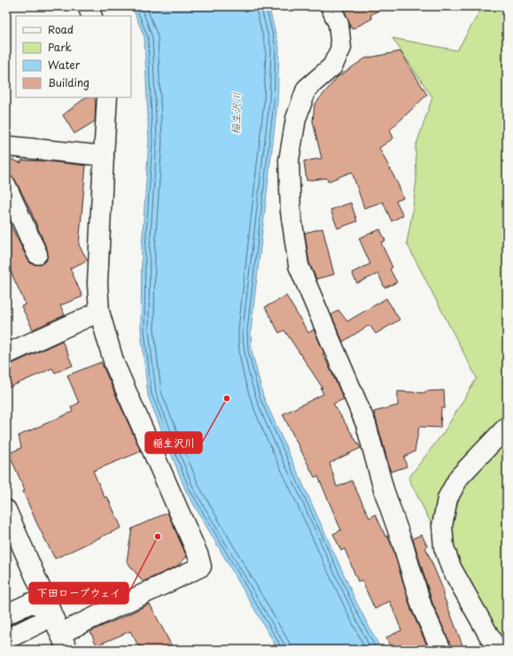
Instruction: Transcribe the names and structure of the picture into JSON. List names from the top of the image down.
{
  "water": ["稲生沢川"],
  "places": ["稲生沢川", "下田ロープウェイ"],
  "legend": [
    "Road",
    "Park",
    "Water",
    "Building"
  ]
}
